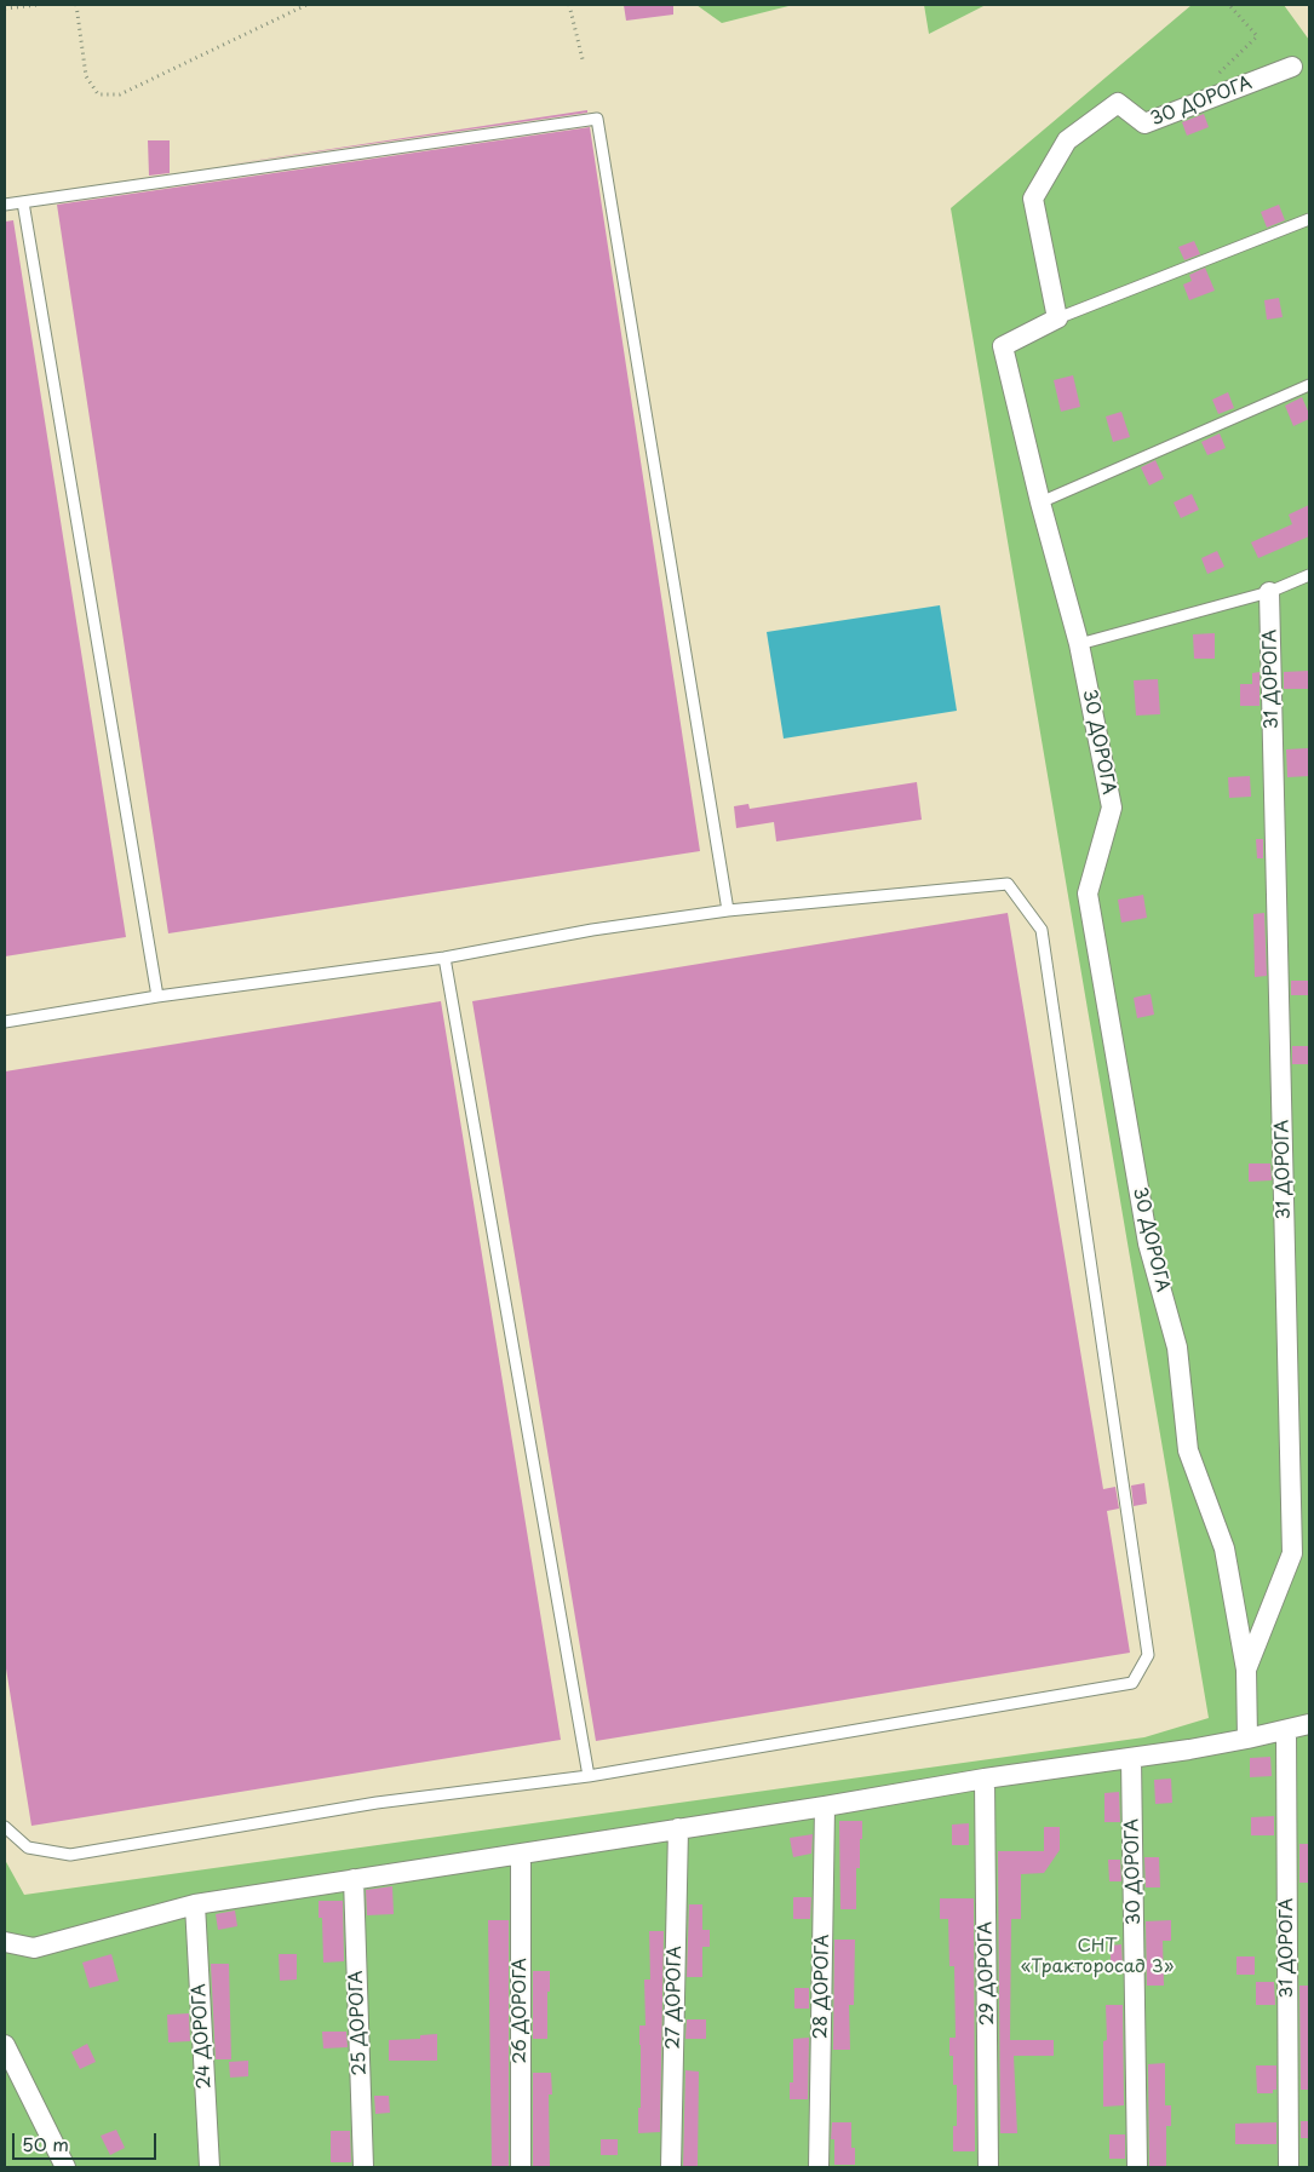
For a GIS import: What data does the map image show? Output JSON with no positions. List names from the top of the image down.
{
  "streets": {
    "street": [
      "30 ДОРОГА",
      "31 ДОРОГА",
      "29 ДОРОГА",
      "28 ДОРОГА",
      "27 ДОРОГА",
      "26 ДОРОГА",
      "25 ДОРОГА",
      "24 ДОРОГА"
    ]
  },
  "crossings": [
    ["30 ДОРОГА", "31 ДОРОГА"]
  ],
  "parks": ["СНТ «Тракторосад 3»"],
  "scale_bar": "50 m"
}
